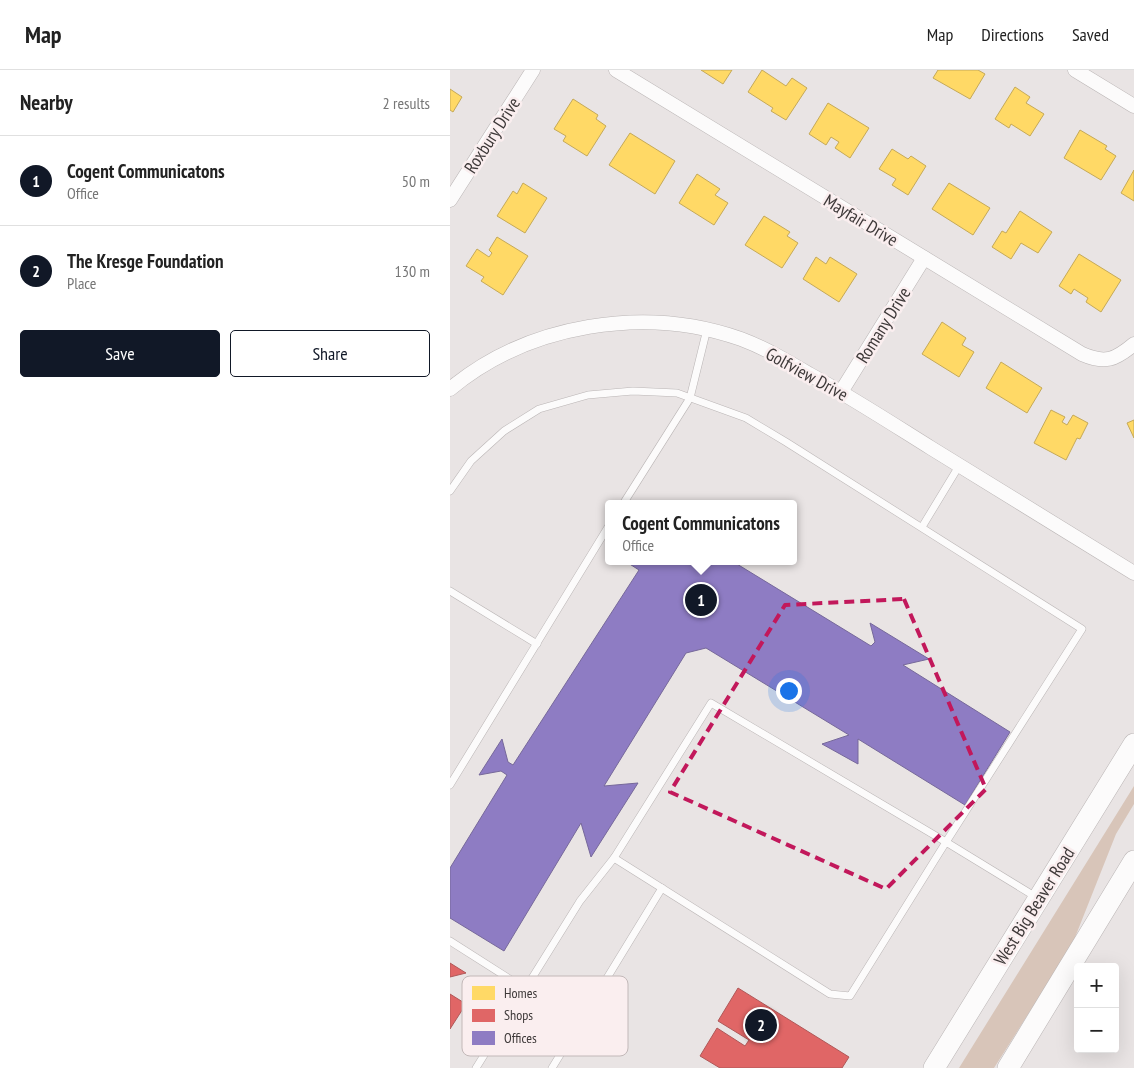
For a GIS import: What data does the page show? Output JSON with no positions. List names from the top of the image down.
{
  "streets": {
    "main road": ["West Big Beaver Road"],
    "street": [
      "Roxbury Drive",
      "Mayfair Drive",
      "Romany Drive",
      "Golfview Drive"
    ]
  },
  "crossings": [
    ["Mayfair Drive", "Romany Drive"],
    ["Romany Drive", "Golfview Drive"]
  ],
  "legend": ["Homes", "Shops", "Offices"],
  "page": {
    "header": "Map",
    "nav": ["Map", "Directions", "Saved"],
    "heading": ["Nearby", "2 results"],
    "list": [
      {
        "mark": "1",
        "name": "Cogent Communicatons",
        "note": "Office",
        "value": "50 m"
      },
      {
        "mark": "2",
        "name": "The Kresge Foundation",
        "note": "Place",
        "value": "130 m"
      }
    ],
    "buttons": ["Save", "Share"],
    "popup": ["Cogent Communicatons", "Office"],
    "pins": ["1", "2"],
    "map_buttons": ["+", "−"]
  }
}
